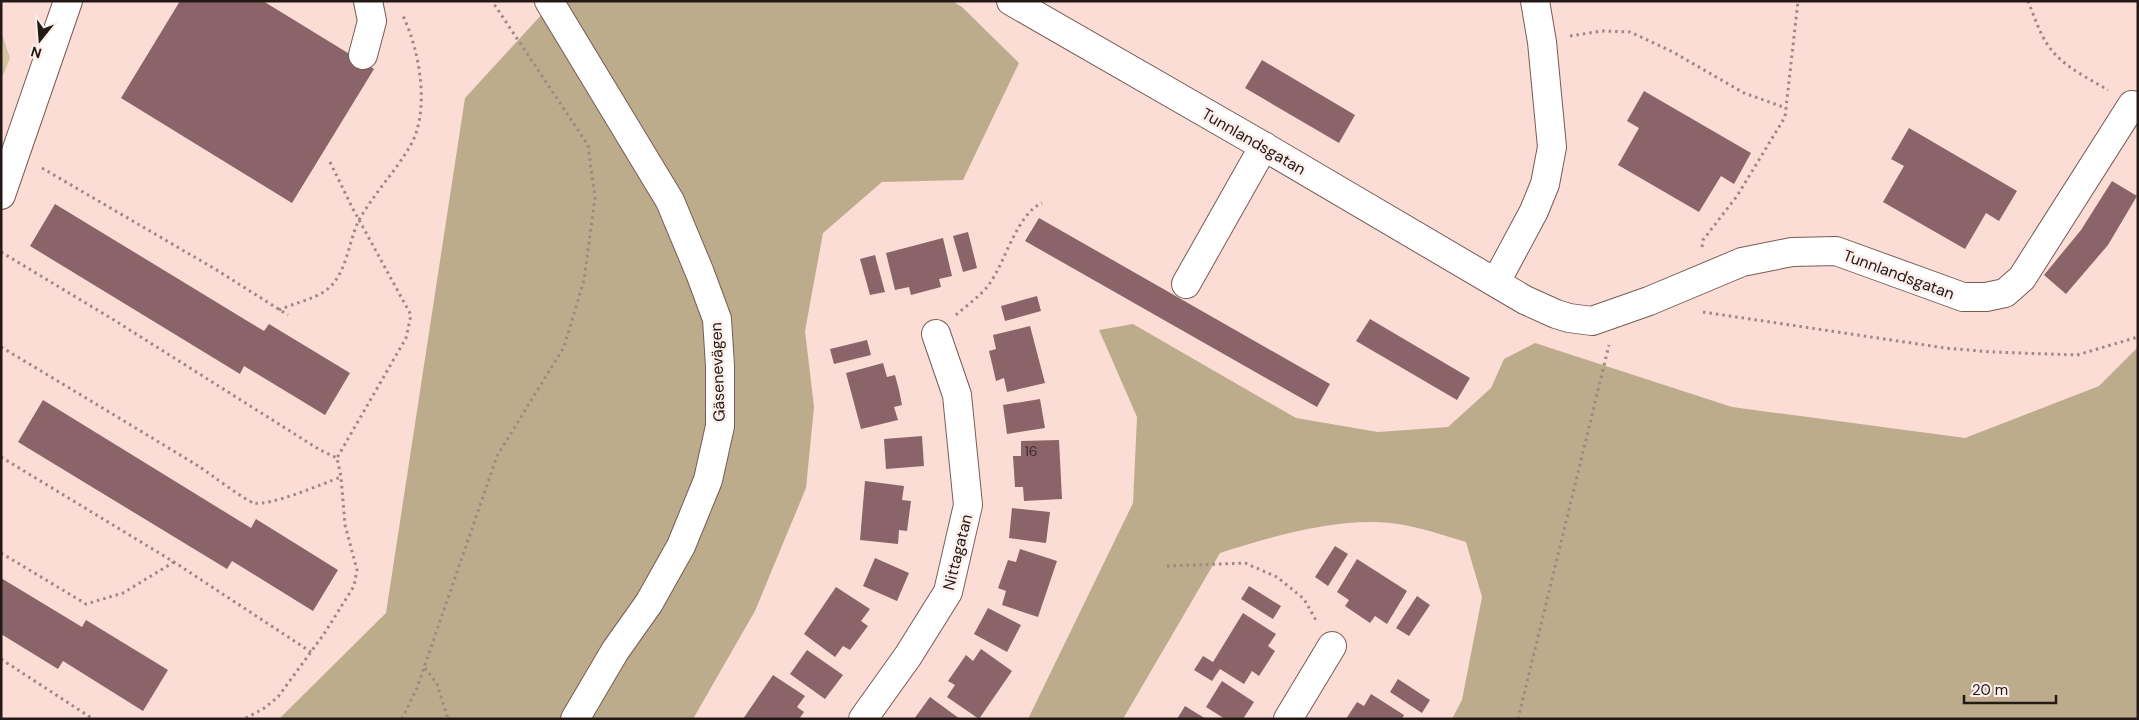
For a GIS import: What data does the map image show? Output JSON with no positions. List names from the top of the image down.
{
  "streets": {
    "street": ["Tunnlandsgatan", "Gäsenevägen", "Nittagatan"]
  },
  "house_numbers": ["16"],
  "scale_bar": "20 m",
  "north": "bottom"
}
